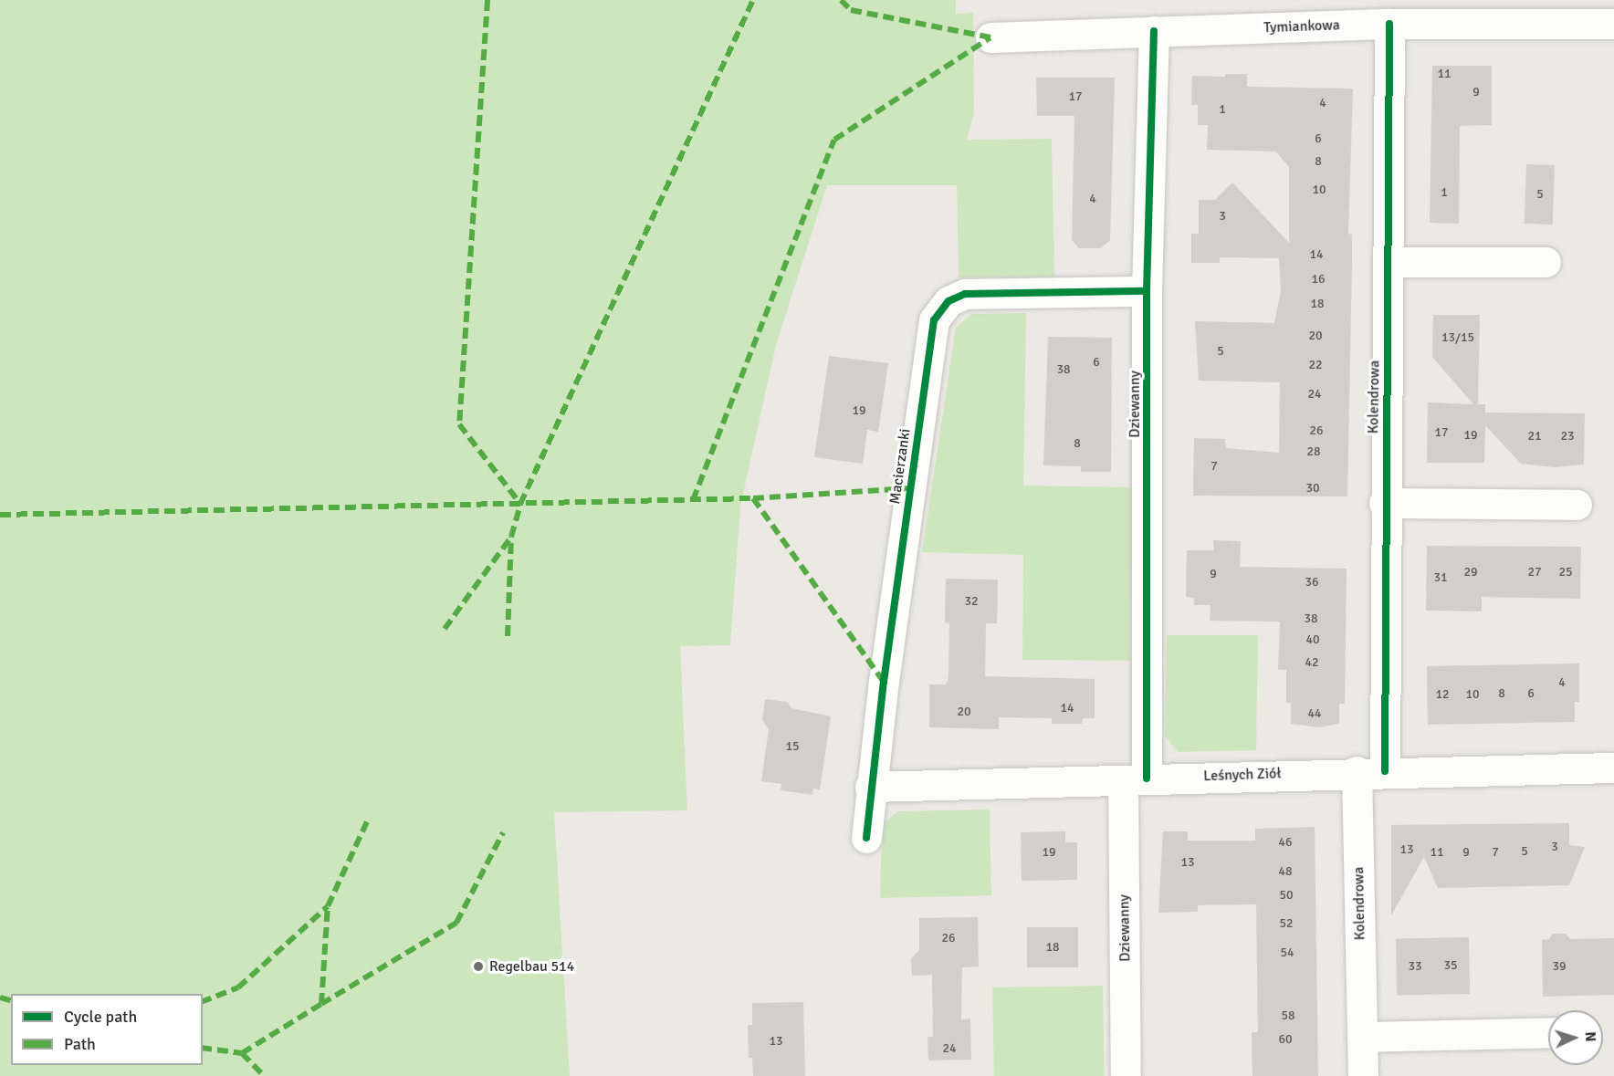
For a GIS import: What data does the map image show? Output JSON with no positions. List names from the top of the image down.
{
  "streets": {
    "street": [
      "Tymiankowa",
      "Kolendrowa",
      "Dziewanny",
      "Macierzanki",
      "Leśnych Ziół"
    ]
  },
  "crossings": [
    ["Tymiankowa", "Kolendrowa"],
    ["Tymiankowa", "Dziewanny"],
    ["Kolendrowa", "Leśnych Ziół"],
    ["Dziewanny", "Macierzanki"],
    ["Dziewanny", "Leśnych Ziół"],
    ["Macierzanki", "Leśnych Ziół"]
  ],
  "places": ["Regelbau 514"],
  "house_numbers": [
    "11",
    "9",
    "17",
    "4",
    "1",
    "6",
    "8",
    "10",
    "1",
    "5",
    "4",
    "3",
    "14",
    "16",
    "18",
    "20",
    "13/15",
    "5",
    "6",
    "22",
    "38",
    "24",
    "19",
    "26",
    "17",
    "19",
    "21",
    "23",
    "8",
    "28",
    "7",
    "30",
    "29",
    "27",
    "25",
    "9",
    "31",
    "36",
    "32",
    "38",
    "40",
    "42",
    "4",
    "8",
    "6",
    "12",
    "10",
    "14",
    "20",
    "44",
    "15",
    "46",
    "3",
    "13",
    "5",
    "19",
    "11",
    "9",
    "7",
    "13",
    "48",
    "50",
    "52",
    "26",
    "18",
    "54",
    "35",
    "33",
    "39",
    "58",
    "60",
    "13",
    "24"
  ],
  "legend": ["Cycle path", "Path"],
  "north": "right"
}
